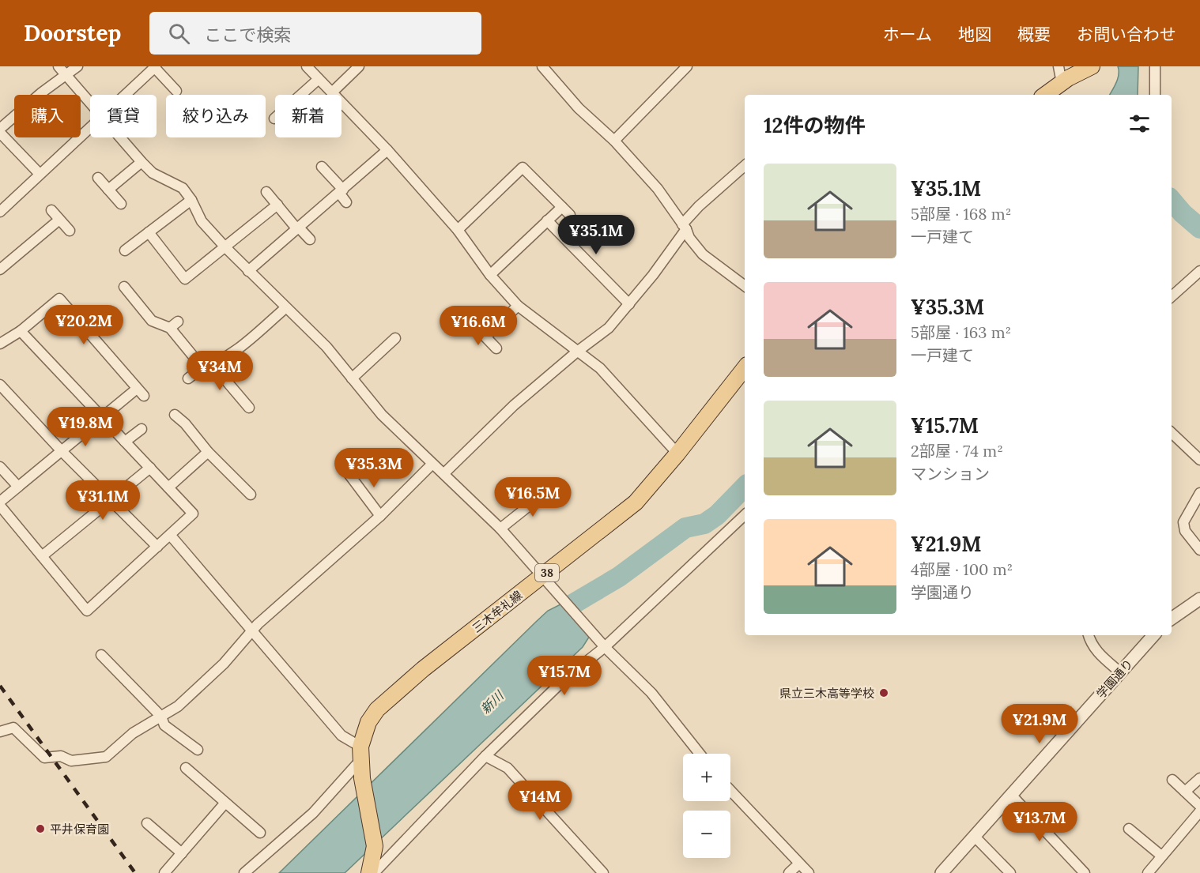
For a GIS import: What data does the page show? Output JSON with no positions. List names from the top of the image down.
{
  "streets": {
    "main road": ["38", "三木牟礼線"],
    "street": ["学園通り"]
  },
  "water": ["新川"],
  "places": ["県立三木高等学校", "平井保育園"],
  "page": {
    "header": "Doorstep",
    "search": "ここで検索",
    "nav": [
      "ホーム",
      "地図",
      "概要",
      "お問い合わせ"
    ],
    "chip": [
      "購入",
      "賃貸",
      "絞り込み",
      "新着"
    ],
    "heading": "12件の物件",
    "list": [
      {
        "name": "¥35.1M",
        "note": "5部屋 · 168 m² · 一戸建て"
      },
      {
        "name": "¥35.3M",
        "note": "5部屋 · 163 m² · 一戸建て"
      },
      {
        "name": "¥15.7M",
        "note": "2部屋 · 74 m² · マンション"
      },
      {
        "name": "¥21.9M",
        "note": "4部屋 · 100 m² · 学園通り"
      }
    ],
    "price": [
      "¥35.1M",
      "¥20.2M",
      "¥16.6M",
      "¥34M",
      "¥19.8M",
      "¥35.3M",
      "¥16.5M",
      "¥31.1M",
      "¥15.7M",
      "¥21.9M",
      "¥14M",
      "¥13.7M"
    ],
    "map_buttons": ["+", "−"]
  }
}
